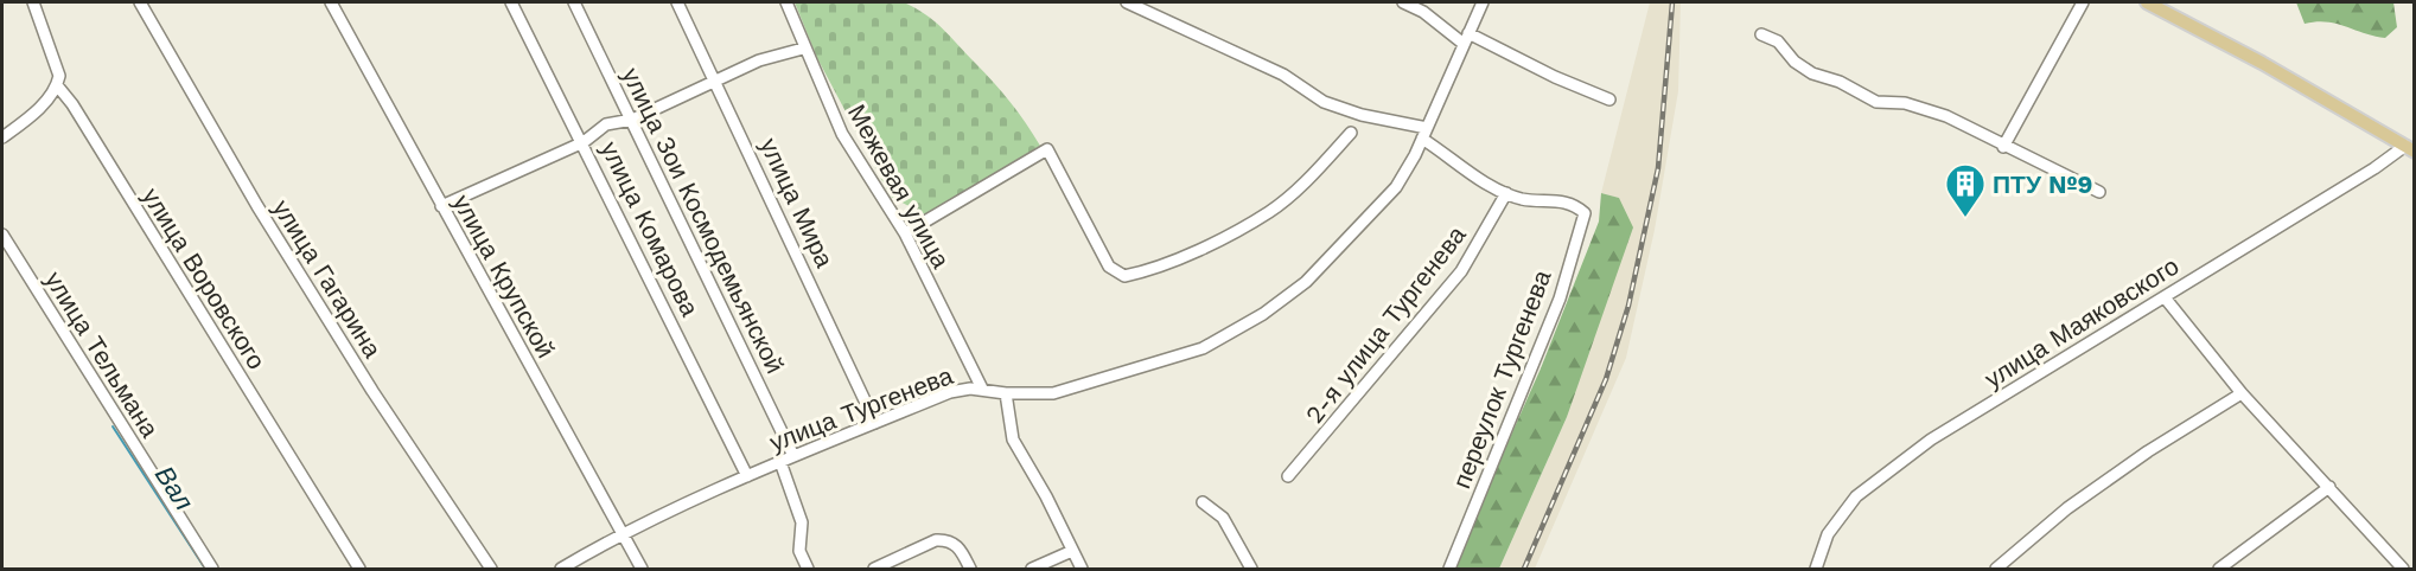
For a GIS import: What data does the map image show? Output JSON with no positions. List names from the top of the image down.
{
  "streets": {
    "street": [
      "Межевая улица",
      "улица Мира",
      "улица Зои Космодемьянской",
      "улица Комарова",
      "улица Крупской",
      "улица Воровского",
      "улица Гагарина",
      "улица Маяковского",
      "2-я улица Тургенева",
      "улица Тельмана",
      "переулок Тургенева",
      "улица Тургенева"
    ]
  },
  "crossings": [
    ["Межевая улица", "улица Тургенева"],
    ["улица Мира", "улица Тургенева"],
    ["улица Зои Космодемьянской", "улица Тургенева"],
    ["улица Комарова", "улица Тургенева"],
    ["улица Крупской", "улица Тургенева"],
    ["2-я улица Тургенева", "переулок Тургенева"],
    ["переулок Тургенева", "улица Тургенева"]
  ],
  "water": ["Вал"],
  "places": {
    "building": ["ПТУ №9"]
  }
}
